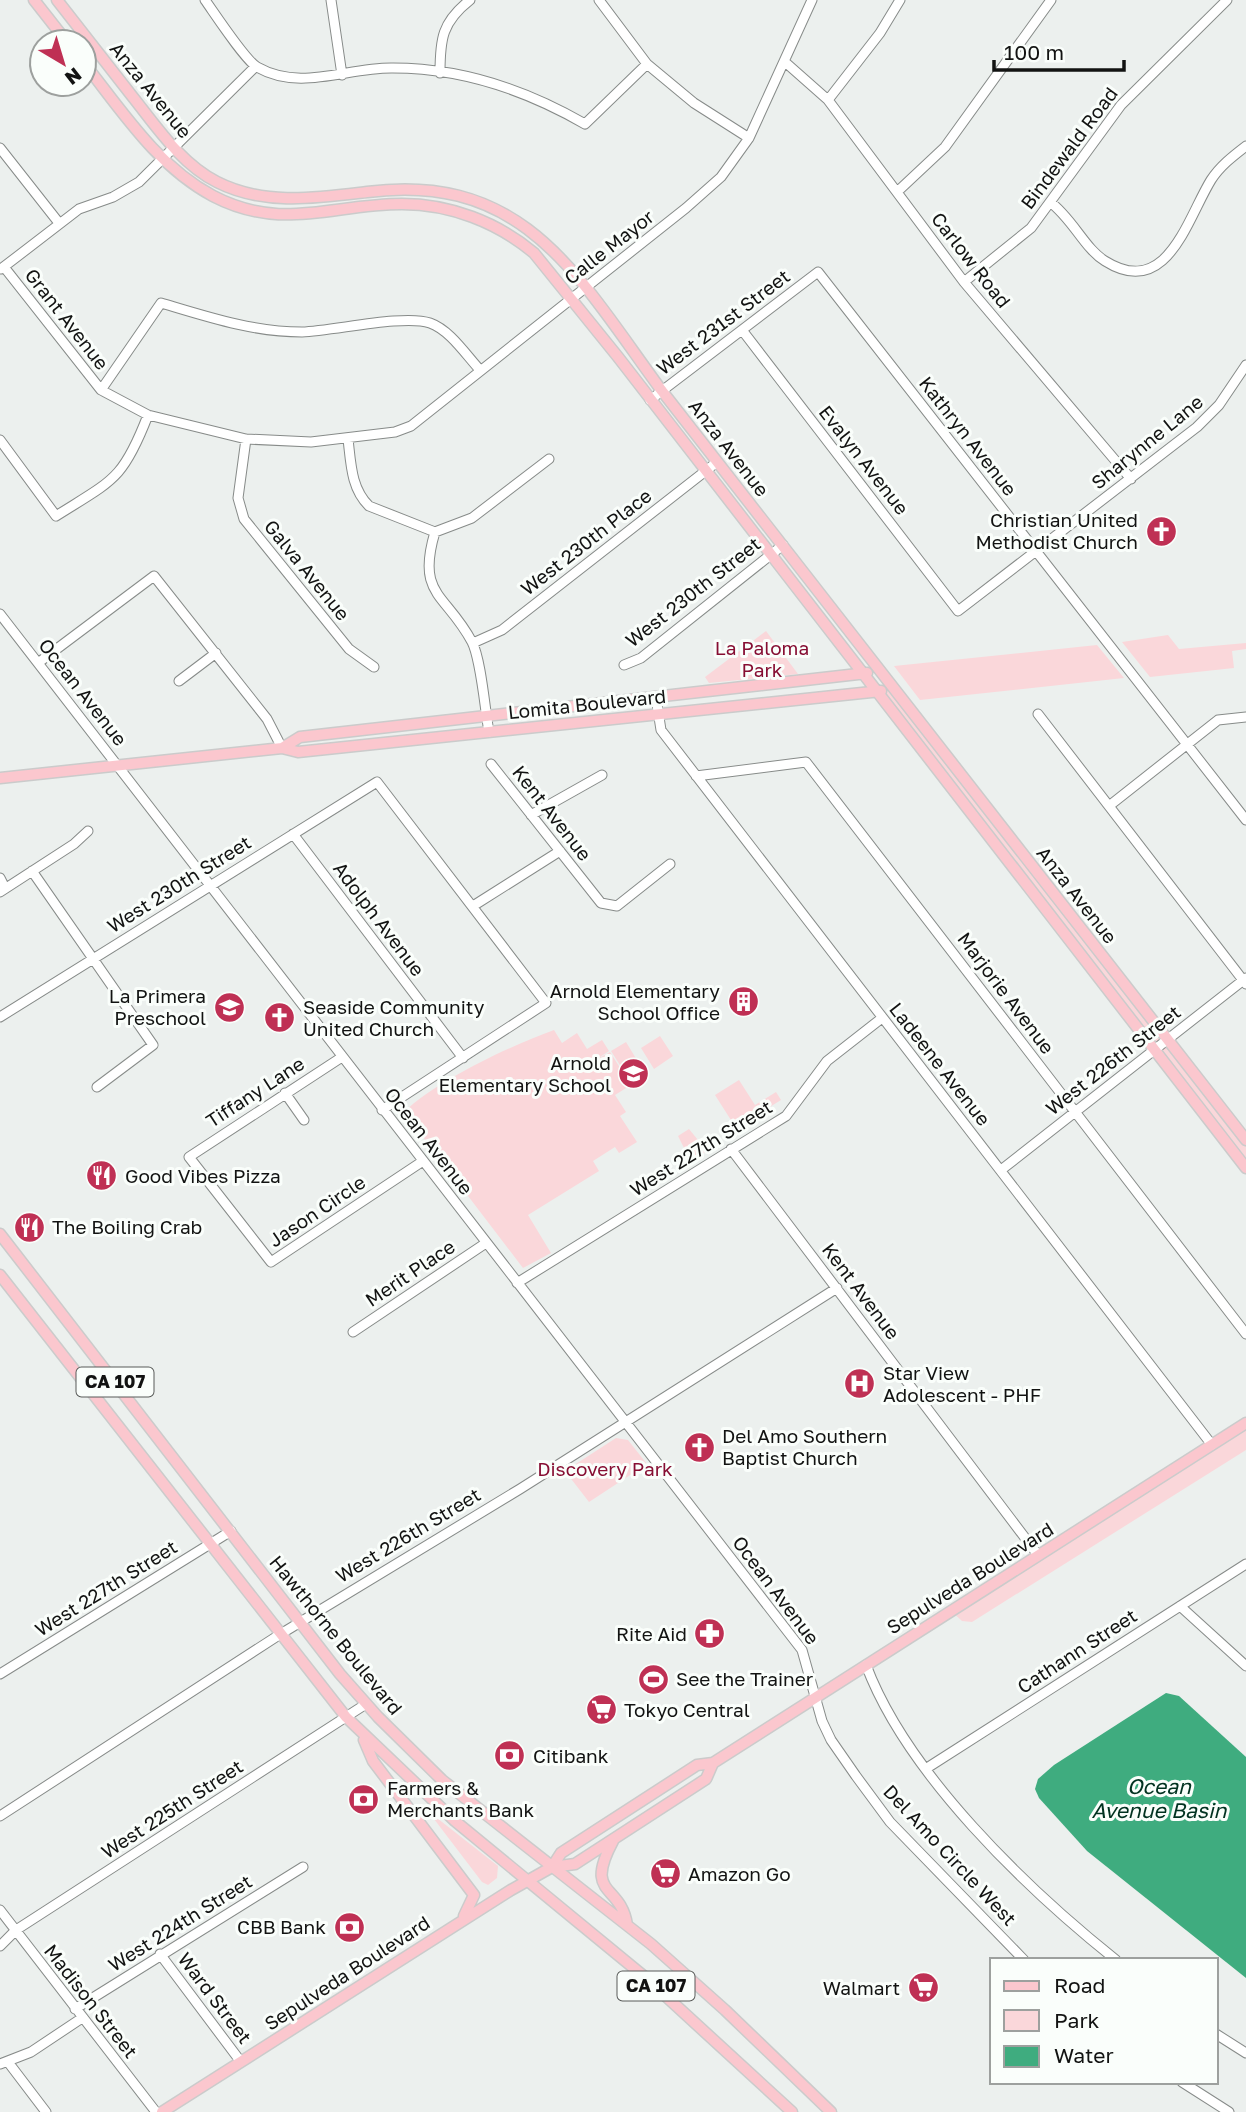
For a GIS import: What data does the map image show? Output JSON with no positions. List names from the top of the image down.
{
  "streets": {
    "main road": [
      "Anza Avenue",
      "Lomita Boulevard",
      "CA 107",
      "Sepulveda Boulevard",
      "Hawthorne Boulevard"
    ],
    "street": [
      "Bindewald Road",
      "Calle Mayor",
      "Carlow Road",
      "Grant Avenue",
      "West 231st Street",
      "Kathryn Avenue",
      "Sharynne Lane",
      "Evalyn Avenue",
      "West 230th Place",
      "Galva Avenue",
      "West 230th Street",
      "Ocean Avenue",
      "Kent Avenue",
      "Adolph Avenue",
      "Marjorie Avenue",
      "West 226th Street",
      "Ladeene Avenue",
      "Tiffany Lane",
      "West 227th Street",
      "Jason Circle",
      "Merit Place",
      "Cathann Street",
      "West 225th Street",
      "Del Amo Circle West",
      "West 224th Street",
      "Ward Street",
      "Madison Street"
    ]
  },
  "crossings": [
    ["Anza Avenue", "Calle Mayor"],
    ["Anza Avenue", "West 231st Street"],
    ["Anza Avenue", "West 230th Place"],
    ["Anza Avenue", "West 230th Street"],
    ["Anza Avenue", "Lomita Boulevard"],
    ["Anza Avenue", "West 226th Street"],
    ["Bindewald Road", "Carlow Road"],
    ["Calle Mayor", "Carlow Road"],
    ["Calle Mayor", "Grant Avenue"],
    ["Carlow Road", "Sharynne Lane"],
    ["Grant Avenue", "Galva Avenue"],
    ["West 231st Street", "Kathryn Avenue"],
    ["West 231st Street", "Evalyn Avenue"],
    ["Kathryn Avenue", "Sharynne Lane"],
    ["Sharynne Lane", "Evalyn Avenue"],
    ["West 230th Street", "Ocean Avenue"],
    ["West 230th Street", "Adolph Avenue"],
    ["Ocean Avenue", "Lomita Boulevard"],
    ["Ocean Avenue", "West 226th Street"],
    ["Ocean Avenue", "Tiffany Lane"],
    ["Ocean Avenue", "West 227th Street"],
    ["Ocean Avenue", "Jason Circle"],
    ["Ocean Avenue", "Merit Place"],
    ["Ocean Avenue", "Sepulveda Boulevard"],
    ["Ocean Avenue", "Del Amo Circle West"],
    ["Lomita Boulevard", "Ladeene Avenue"],
    ["Kent Avenue", "West 226th Street"],
    ["Kent Avenue", "West 227th Street"],
    ["Kent Avenue", "Sepulveda Boulevard"],
    ["Marjorie Avenue", "West 226th Street"],
    ["Marjorie Avenue", "Ladeene Avenue"],
    ["West 226th Street", "Ladeene Avenue"],
    ["West 226th Street", "CA 107"],
    ["West 226th Street", "Hawthorne Boulevard"],
    ["Ladeene Avenue", "West 227th Street"],
    ["Ladeene Avenue", "Sepulveda Boulevard"],
    ["Tiffany Lane", "Jason Circle"],
    ["West 227th Street", "CA 107"],
    ["West 227th Street", "Hawthorne Boulevard"],
    ["CA 107", "Sepulveda Boulevard"],
    ["CA 107", "West 225th Street"],
    ["Sepulveda Boulevard", "Hawthorne Boulevard"],
    ["Sepulveda Boulevard", "Del Amo Circle West"],
    ["Sepulveda Boulevard", "Ward Street"],
    ["Hawthorne Boulevard", "West 225th Street"],
    ["West 225th Street", "Madison Street"],
    ["West 224th Street", "Ward Street"],
    ["West 224th Street", "Madison Street"]
  ],
  "water": ["Ocean Avenue Basin"],
  "parks": ["La Paloma Park", "Discovery Park"],
  "places": {
    "church": ["Christian United Methodist Church", "Seaside Community United Church", "Del Amo Southern Baptist Church"],
    "building": ["Arnold Elementary School Office"],
    "school or university": ["La Primera Preschool", "Arnold Elementary School"],
    "restaurant": ["Good Vibes Pizza", "The Boiling Crab"],
    "hospital": ["Star View Adolescent - PHF"],
    "pharmacy": ["Rite Aid"],
    "sports": ["See the Trainer"],
    "supermarket": ["Tokyo Central", "Amazon Go", "Walmart"],
    "bank": ["Citibank", "Farmers & Merchants Bank", "CBB Bank"]
  },
  "legend": ["Road", "Park", "Water"],
  "scale_bar": "100 m",
  "north": "bottom right"
}
